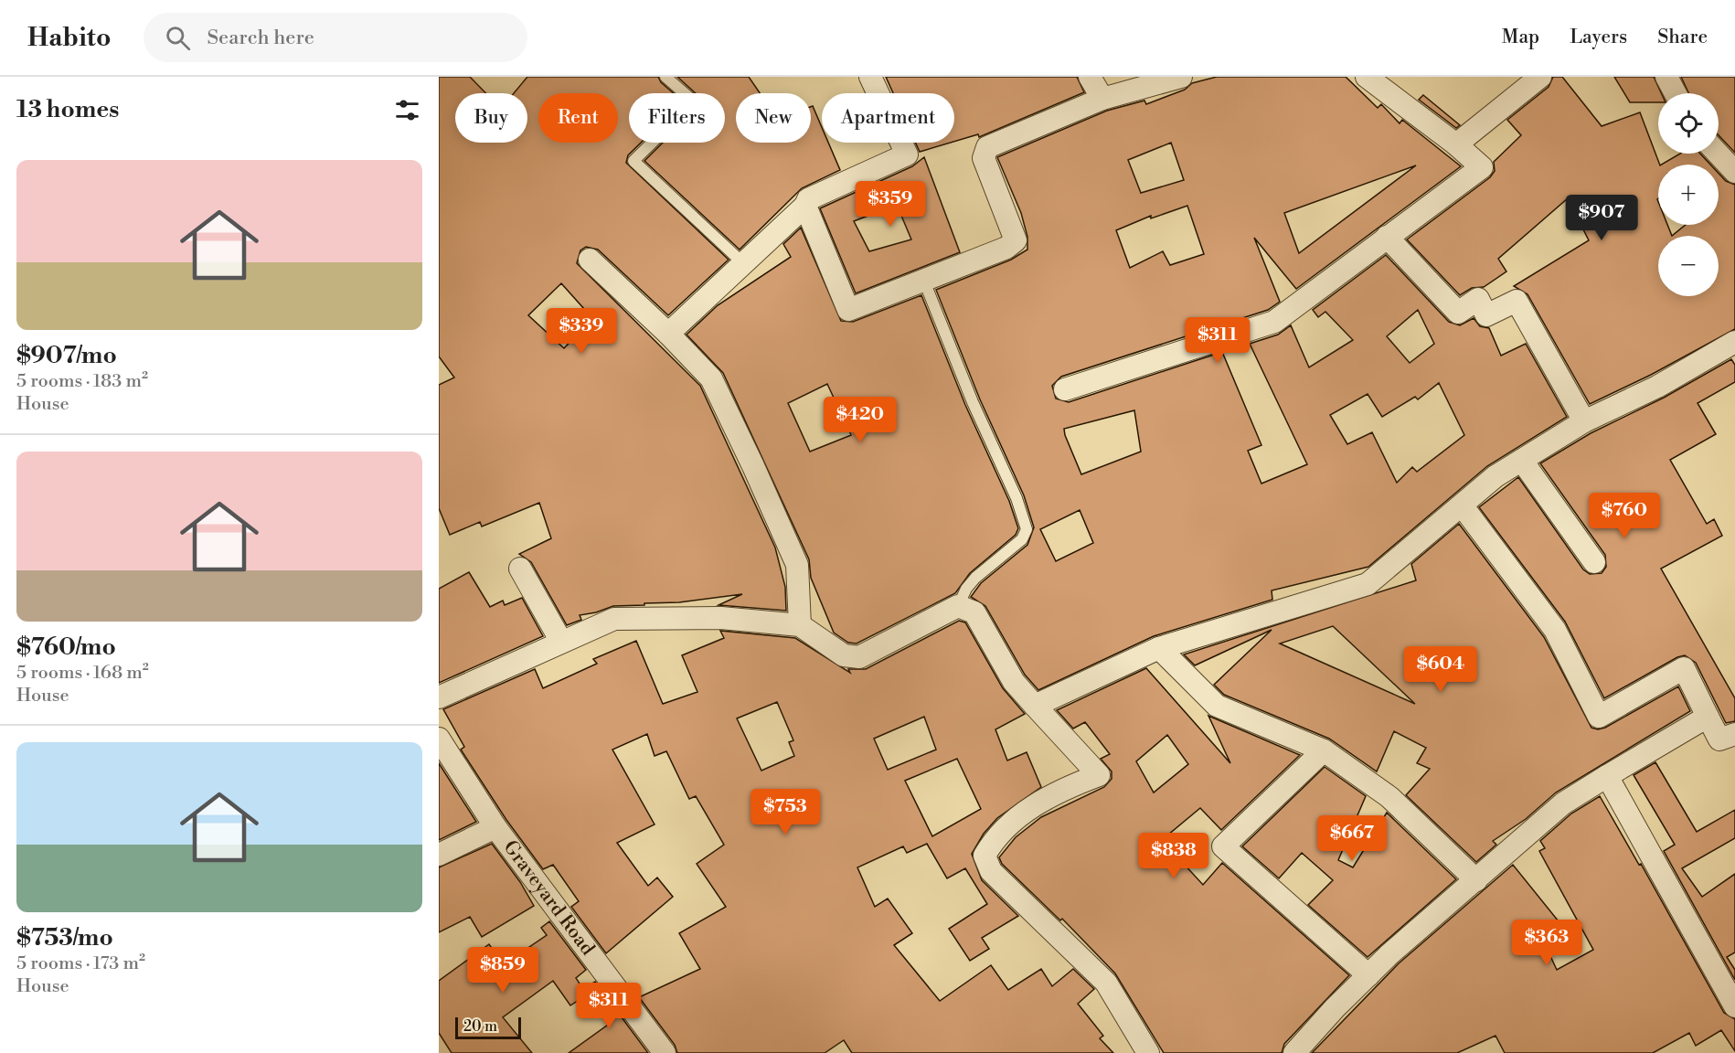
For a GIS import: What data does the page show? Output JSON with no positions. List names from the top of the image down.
{
  "streets": {
    "street": ["Graveyard Road"]
  },
  "scale_bar": "20 m",
  "page": {
    "header": "Habito",
    "search": "Search here",
    "nav": ["Map", "Layers", "Share"],
    "heading": "13 homes",
    "map_buttons": ["+", "−"],
    "chip": [
      "Buy",
      "Rent",
      "Filters",
      "New",
      "Apartment"
    ],
    "list": [
      {
        "name": "$907/mo",
        "note": "5 rooms · 183 m² · House"
      },
      {
        "name": "$760/mo",
        "note": "5 rooms · 168 m² · House"
      },
      {
        "name": "$753/mo",
        "note": "5 rooms · 173 m² · House"
      }
    ],
    "price": [
      "$359",
      "$907",
      "$339",
      "$311",
      "$420",
      "$760",
      "$604",
      "$753",
      "$667",
      "$838",
      "$363",
      "$859",
      "$311"
    ],
    "scale": "20 m"
  }
}
